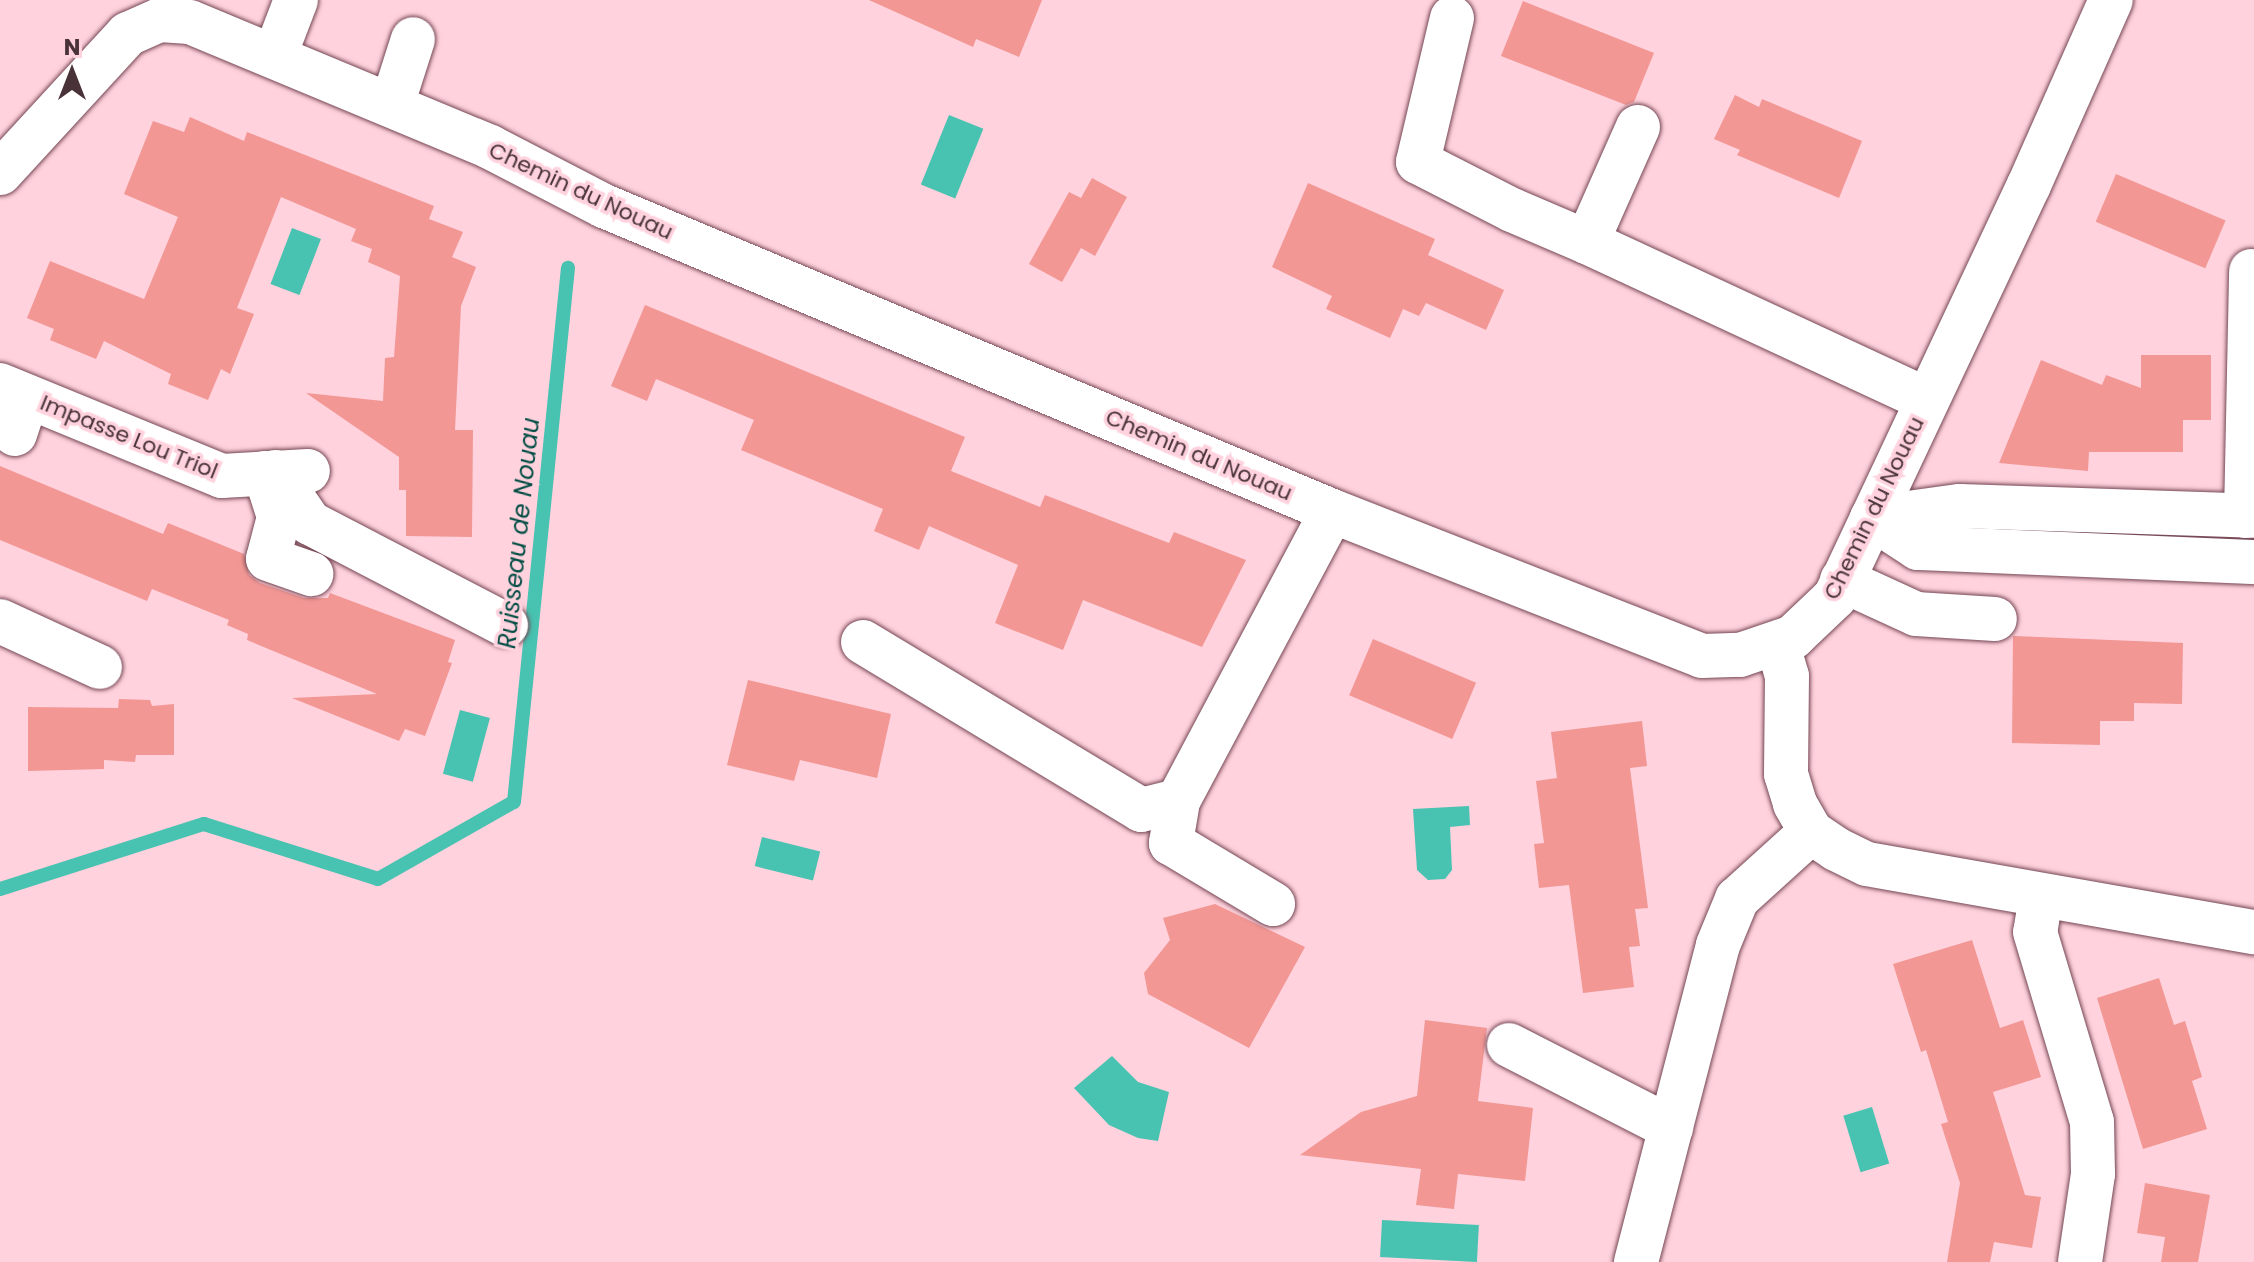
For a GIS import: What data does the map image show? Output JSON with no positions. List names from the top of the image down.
{
  "streets": {
    "street": ["Chemin du Nouau", "Impasse Lou Triol"]
  },
  "water": ["Ruisseau de Nouau"],
  "north": "top"
}
